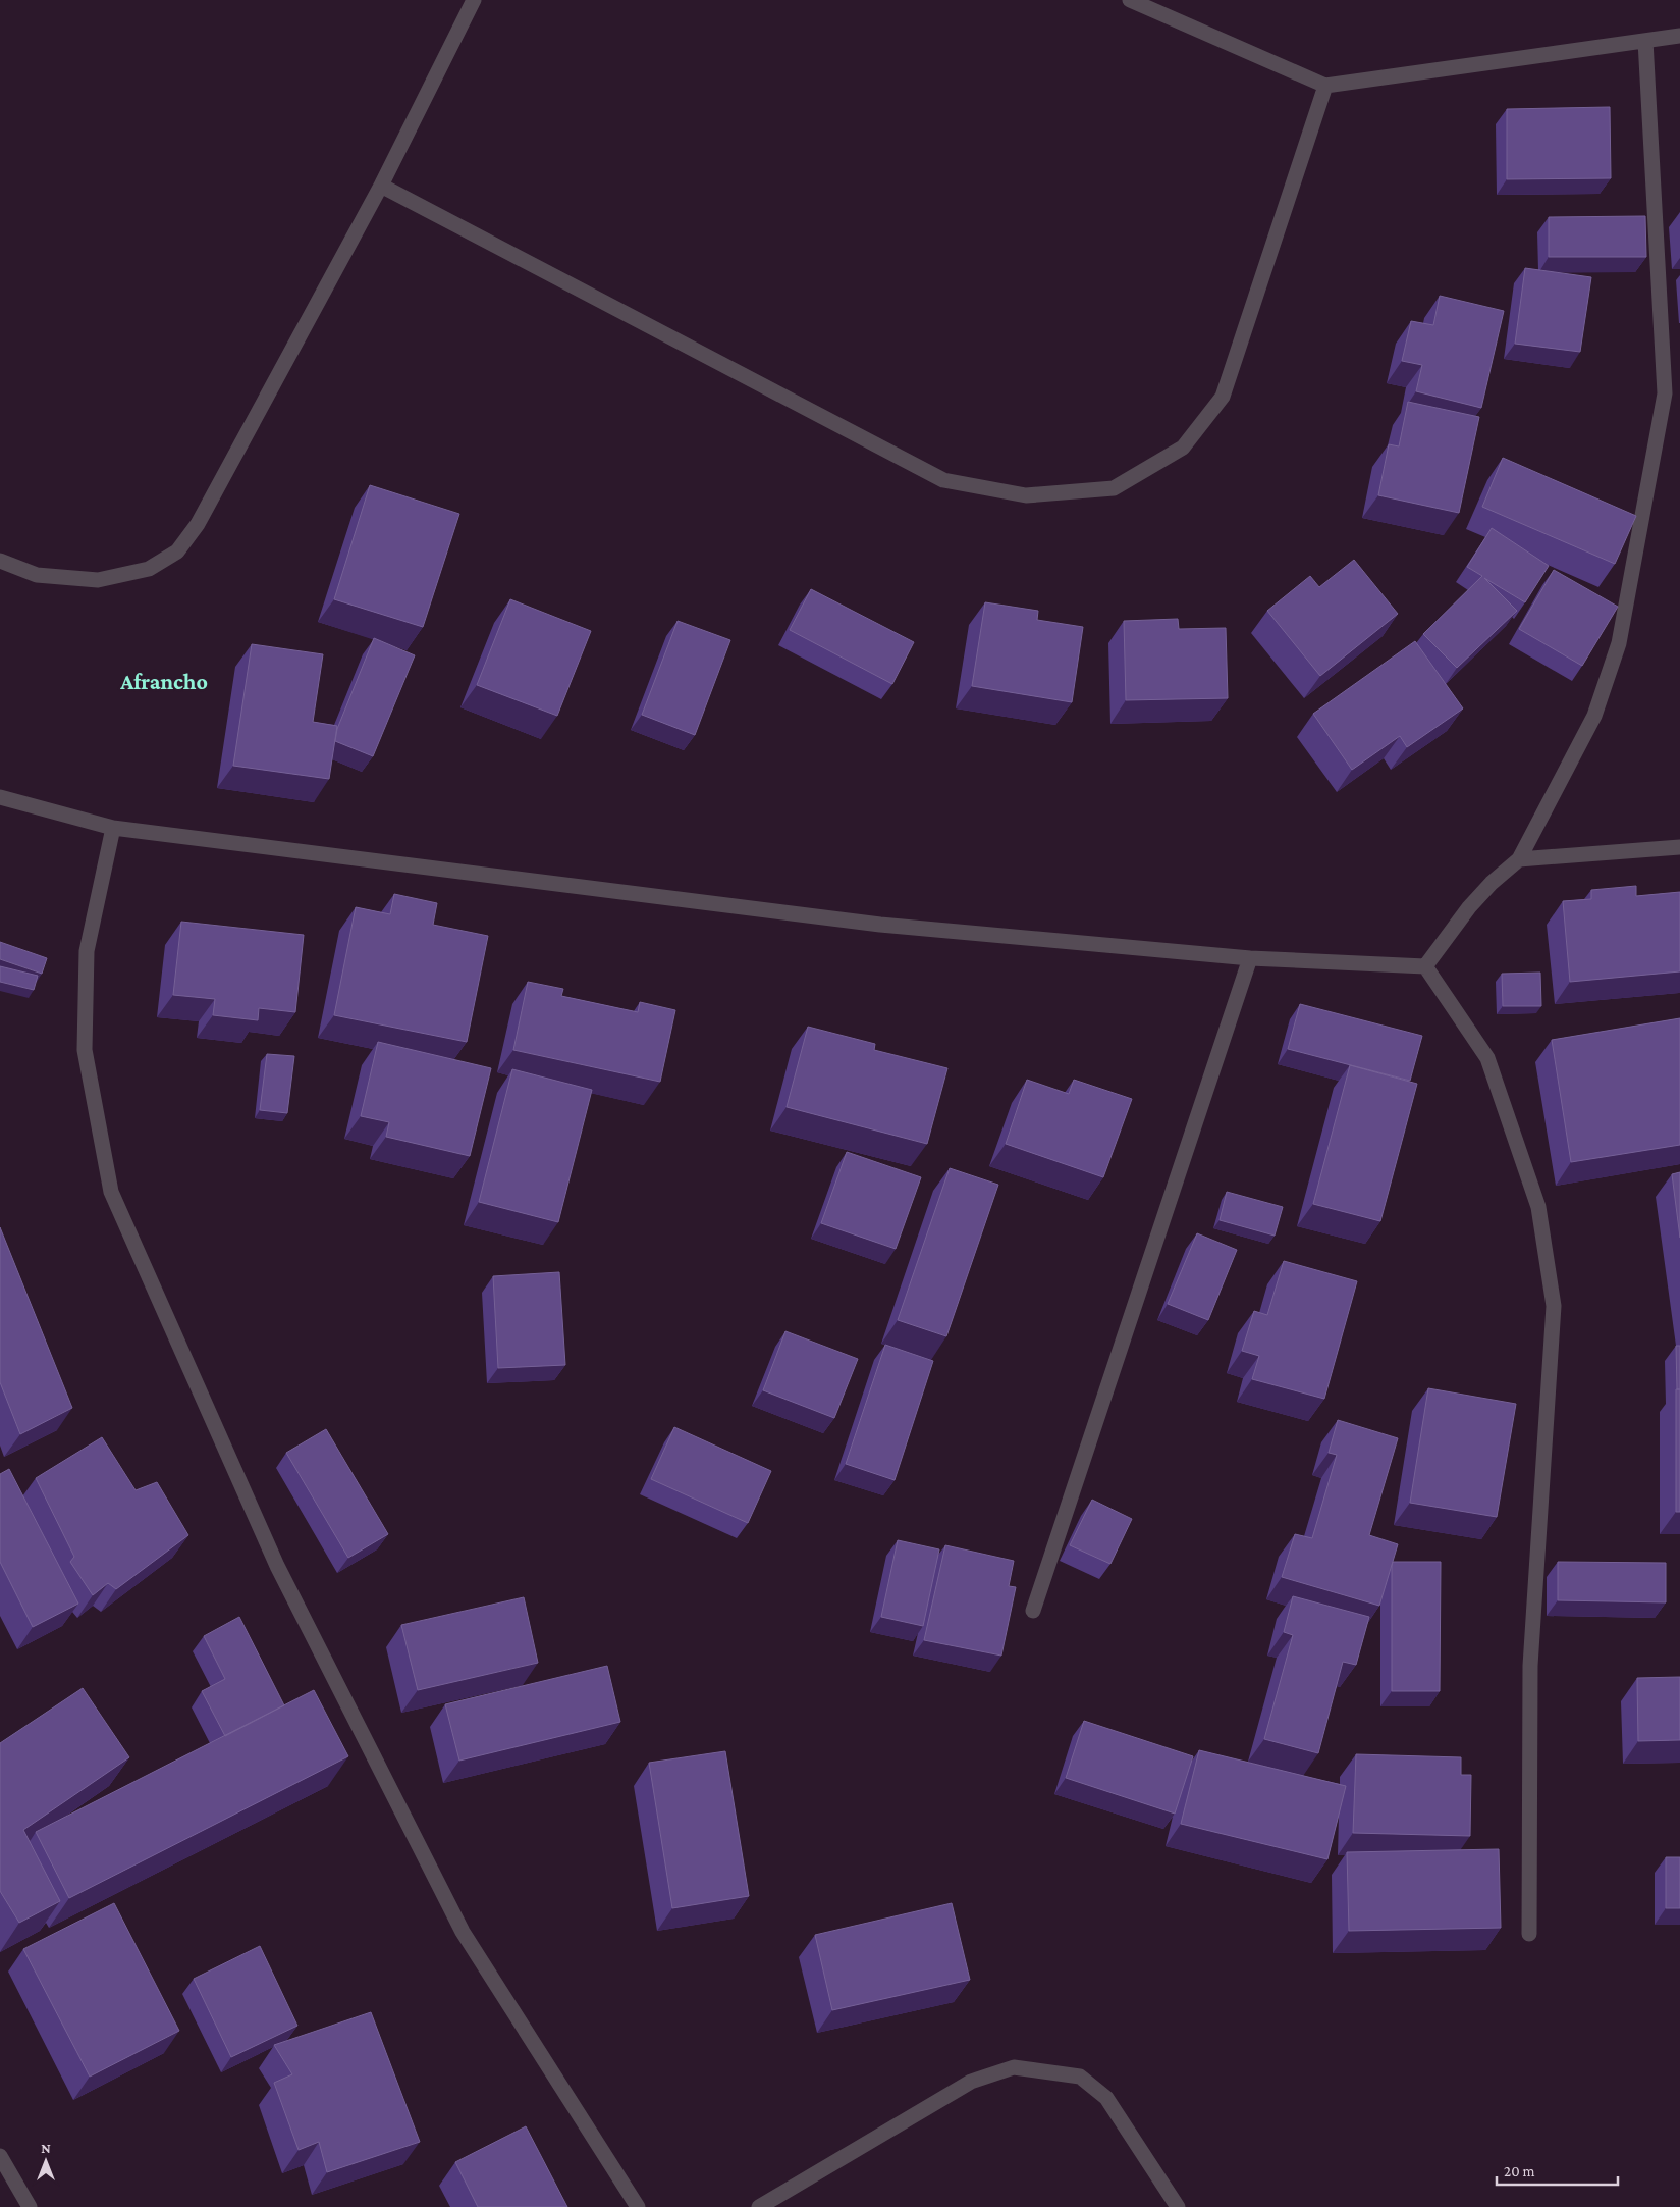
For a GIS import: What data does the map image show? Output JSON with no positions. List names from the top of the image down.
{
  "districts": ["Afrancho"],
  "scale_bar": "20 m",
  "north": "top"
}
